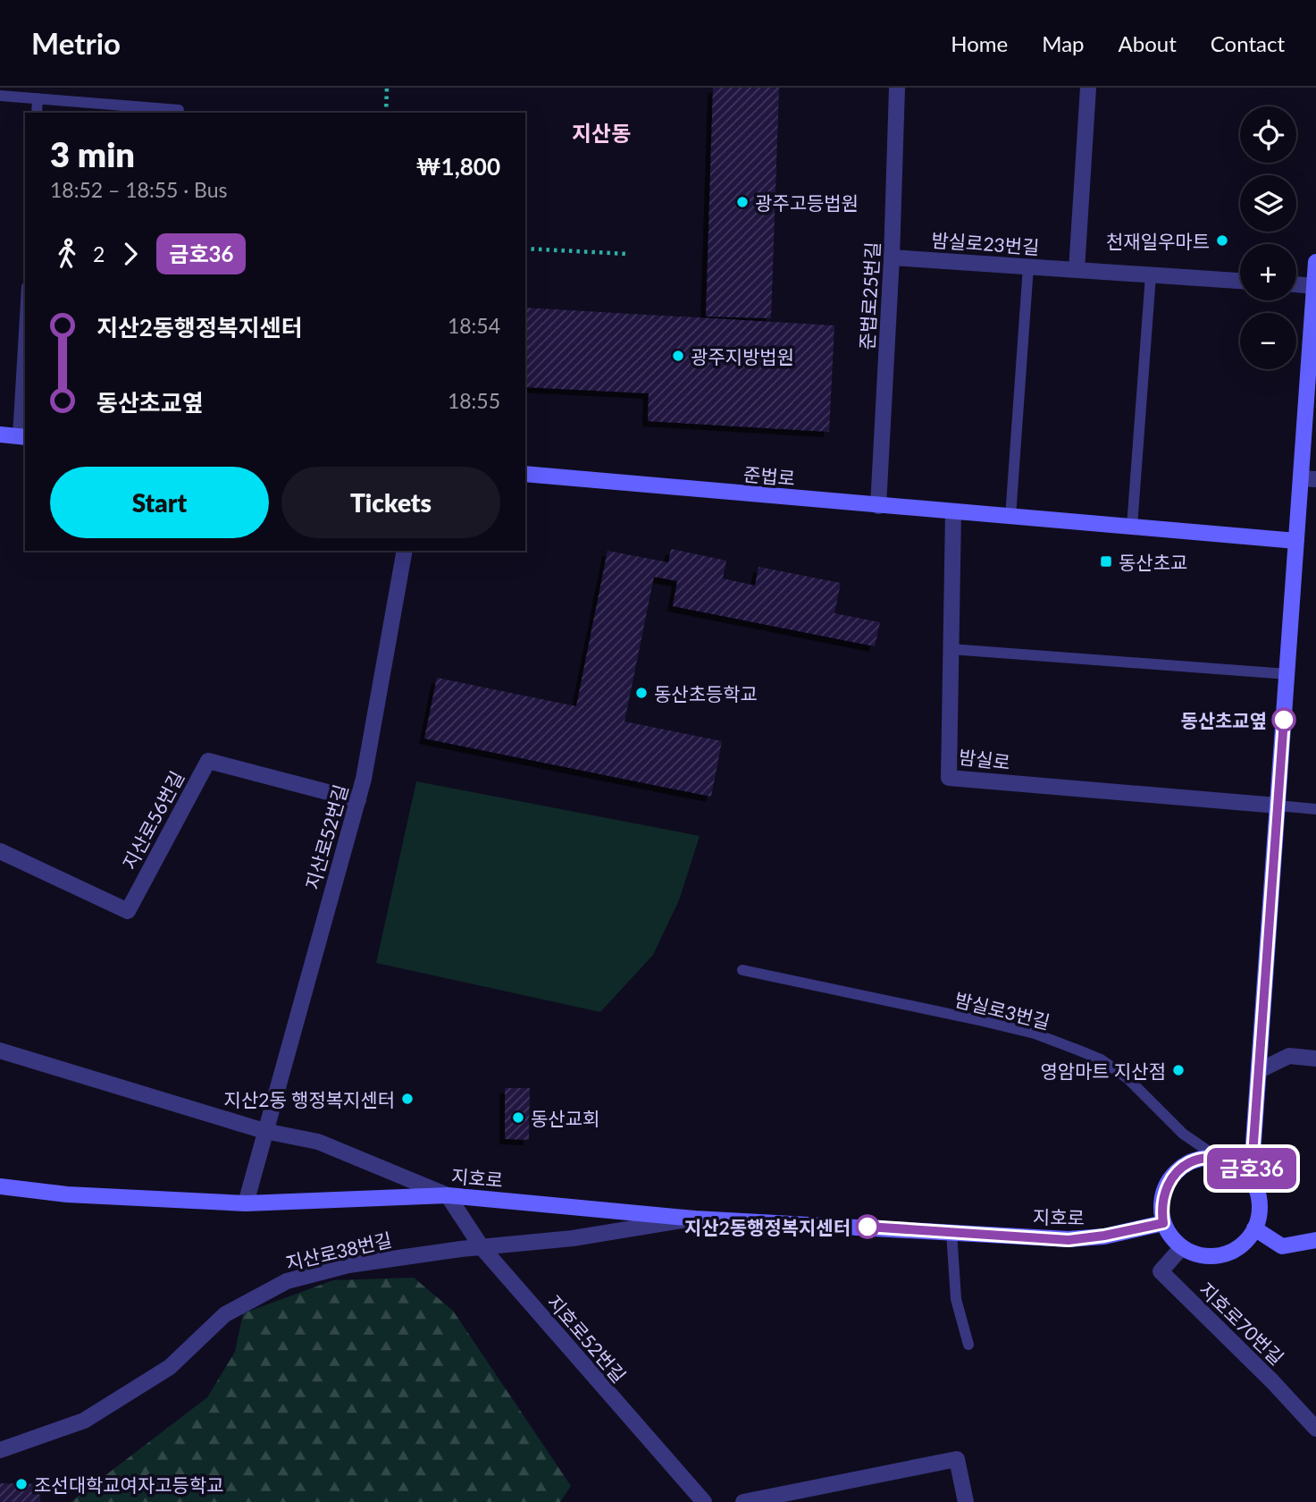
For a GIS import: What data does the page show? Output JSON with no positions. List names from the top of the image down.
{
  "streets": {
    "street": [
      "밤실로23번길",
      "준법로25번길",
      "준법로",
      "밤실로",
      "지산로56번길",
      "지산로52번길",
      "지호로",
      "지산로38번길",
      "지호로70번길",
      "지호로52번길"
    ],
    "lane": ["밤실로3번길"]
  },
  "crossings": [
    ["밤실로23번길", "준법로25번길"],
    ["준법로25번길", "준법로"],
    ["준법로", "밤실로"],
    ["지산로56번길", "지산로52번길"],
    ["지산로52번길", "지호로"],
    ["밤실로3번길", "지호로"],
    ["밤실로3번길", "지호로70번길"],
    ["지호로", "지산로38번길"],
    ["지호로", "지호로70번길"],
    ["지호로", "지호로52번길"],
    ["지산로38번길", "지호로52번길"]
  ],
  "districts": ["지산동"],
  "places": {
    "other": [
      "광주고등법원",
      "천재일우마트",
      "광주지방법원",
      "동산초등학교",
      "동산초교옆",
      "영암마트 지산점",
      "지산2동 행정복지센터",
      "동산교회",
      "지산2동행정복지센터",
      "조선대학교여자고등학교"
    ],
    "transit": ["동산초교"]
  },
  "lines": ["bus line 금호36"],
  "page": {
    "header": "Metrio",
    "nav": [
      "Home",
      "Map",
      "About",
      "Contact"
    ],
    "on_map": "금호36",
    "map_buttons": ["+", "−"],
    "heading": ["3 min", "18:52 – 18:55 · Bus", "₩1,800"],
    "legs": ["2", "금호36"],
    "list": [
      {
        "name": "지산2동행정복지센터",
        "value": "18:54"
      },
      {
        "name": "동산초교옆",
        "value": "18:55"
      }
    ],
    "buttons": ["Start", "Tickets"]
  }
}
